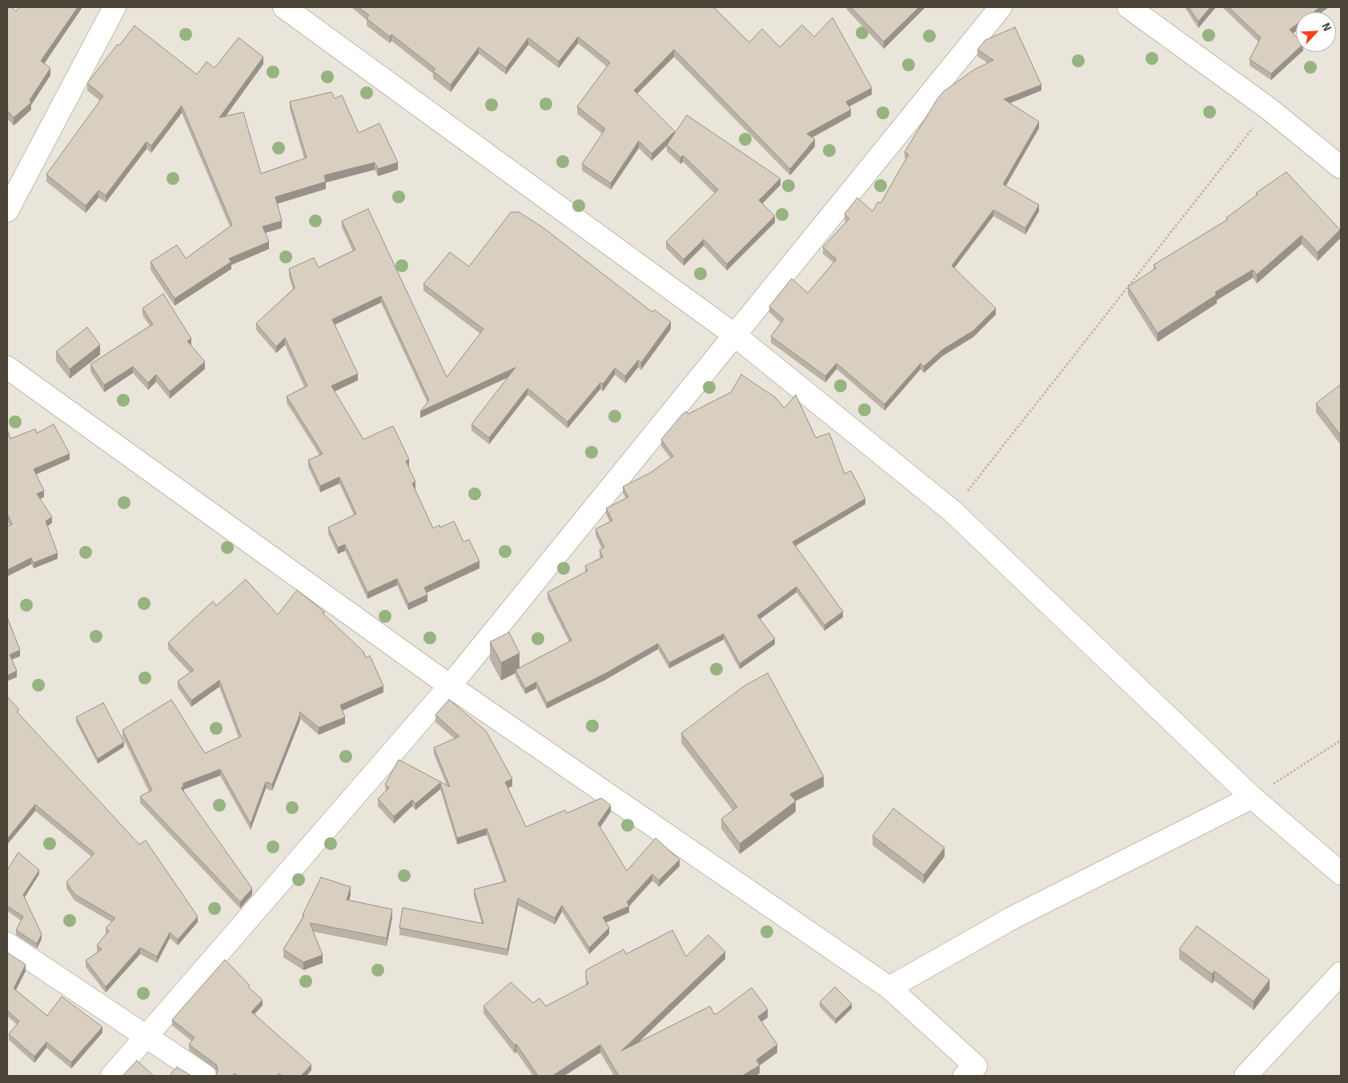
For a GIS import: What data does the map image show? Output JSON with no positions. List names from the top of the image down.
{
  "north": "top right"
}
